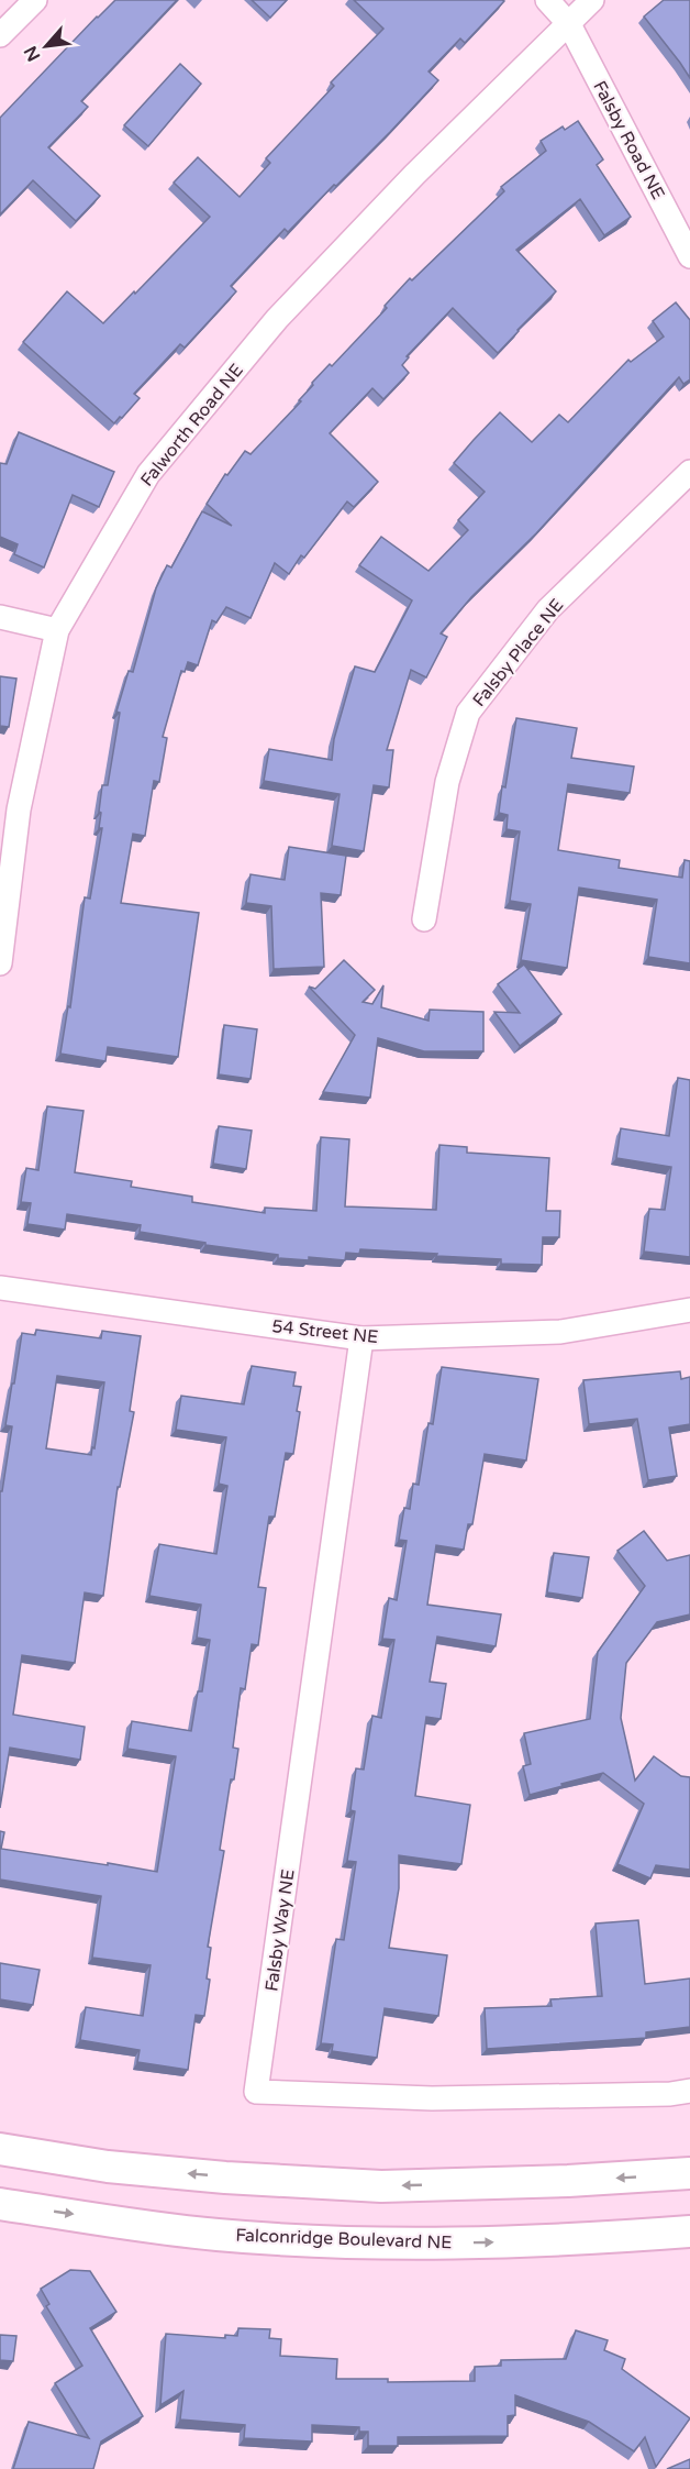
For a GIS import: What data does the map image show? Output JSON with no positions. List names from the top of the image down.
{
  "streets": {
    "main road": ["Falconridge Boulevard NE"],
    "street": [
      "Falsby Road NE",
      "Falworth Road NE",
      "Falsby Place NE",
      "54 Street NE",
      "Falsby Way NE"
    ]
  },
  "crossings": [
    ["Falsby Road NE", "Falworth Road NE"],
    ["54 Street NE", "Falsby Way NE"]
  ],
  "north": "bottom left"
}
